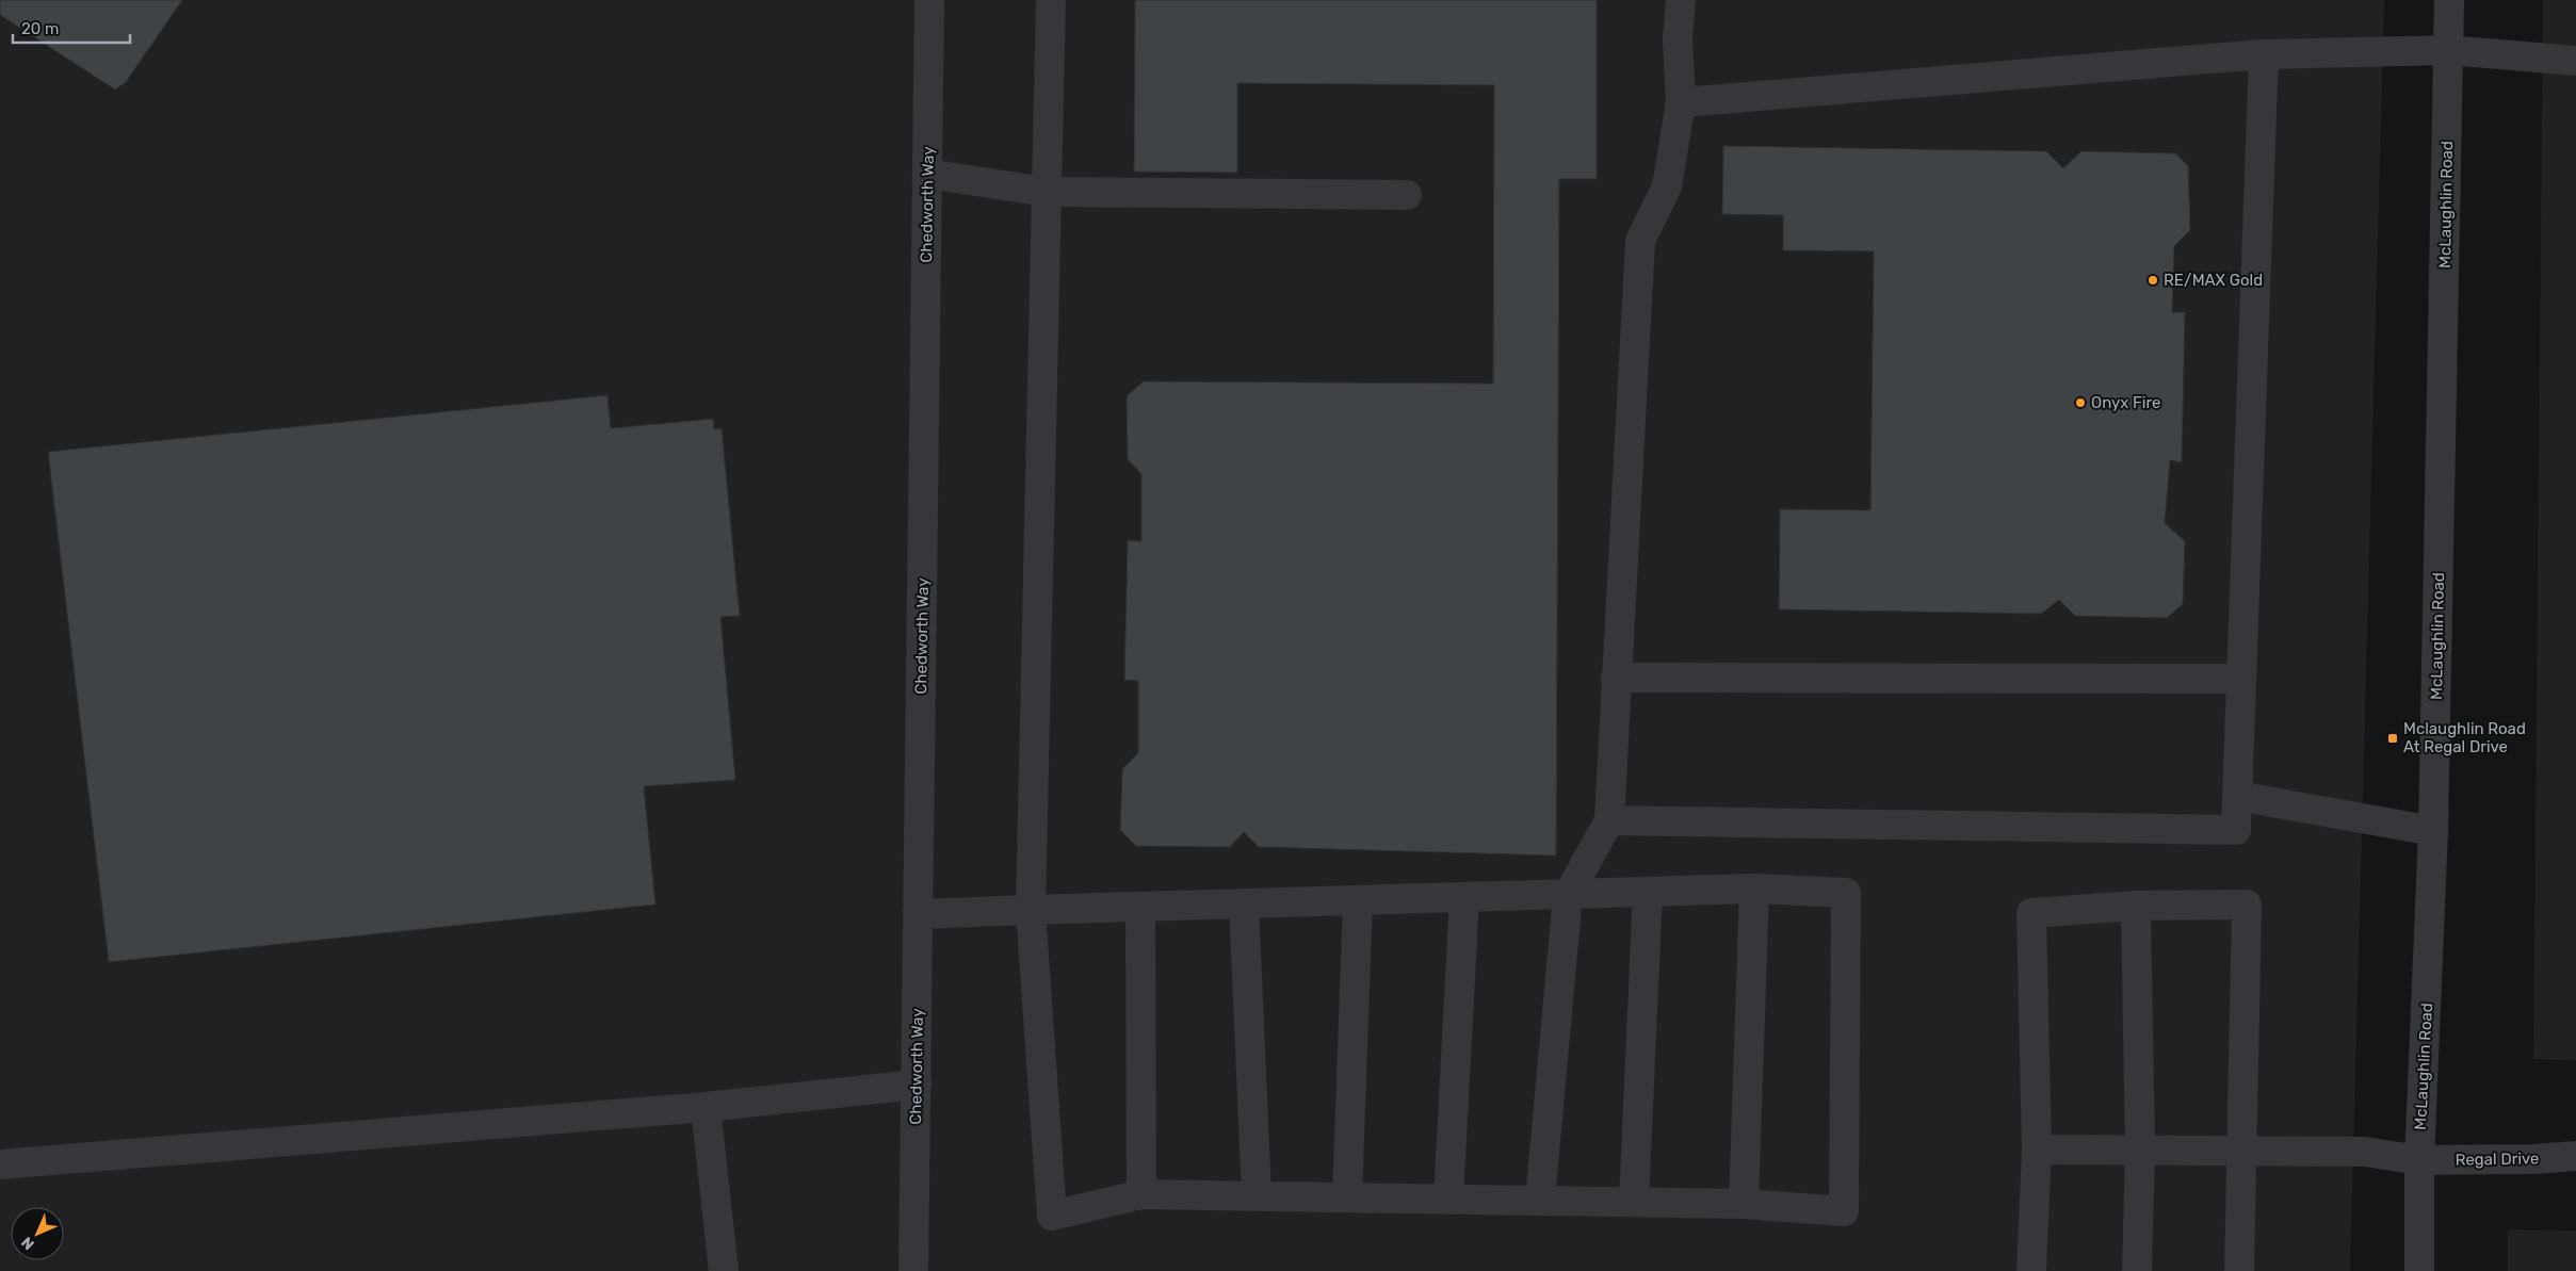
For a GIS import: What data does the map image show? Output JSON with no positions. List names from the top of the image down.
{
  "streets": {
    "street": ["Chedworth Way", "McLaughlin Road", "Regal Drive"]
  },
  "crossings": [
    ["McLaughlin Road", "Regal Drive"]
  ],
  "places": {
    "other": ["RE/MAX Gold", "Onyx Fire"],
    "transit": ["Mclaughlin Road At Regal Drive"]
  },
  "scale_bar": "20 m",
  "north": "bottom left"
}
